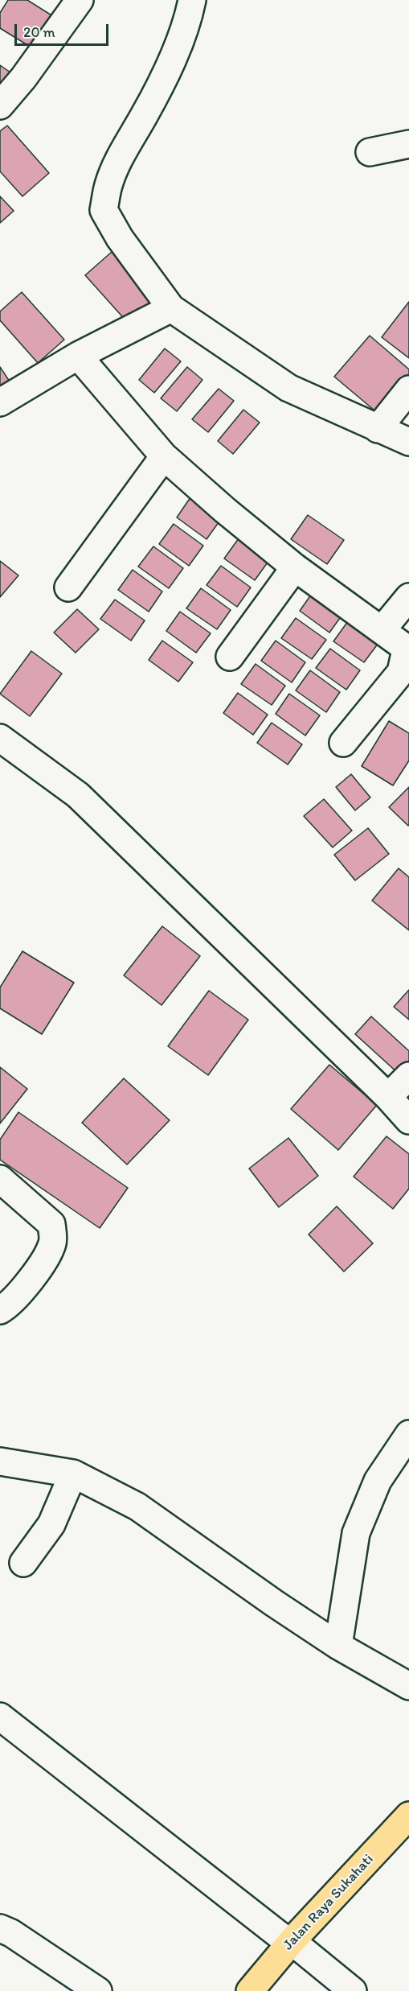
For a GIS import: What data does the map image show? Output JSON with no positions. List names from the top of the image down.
{
  "streets": {
    "main road": ["Jalan Raya Sukahati"]
  },
  "scale_bar": "20 m"
}
